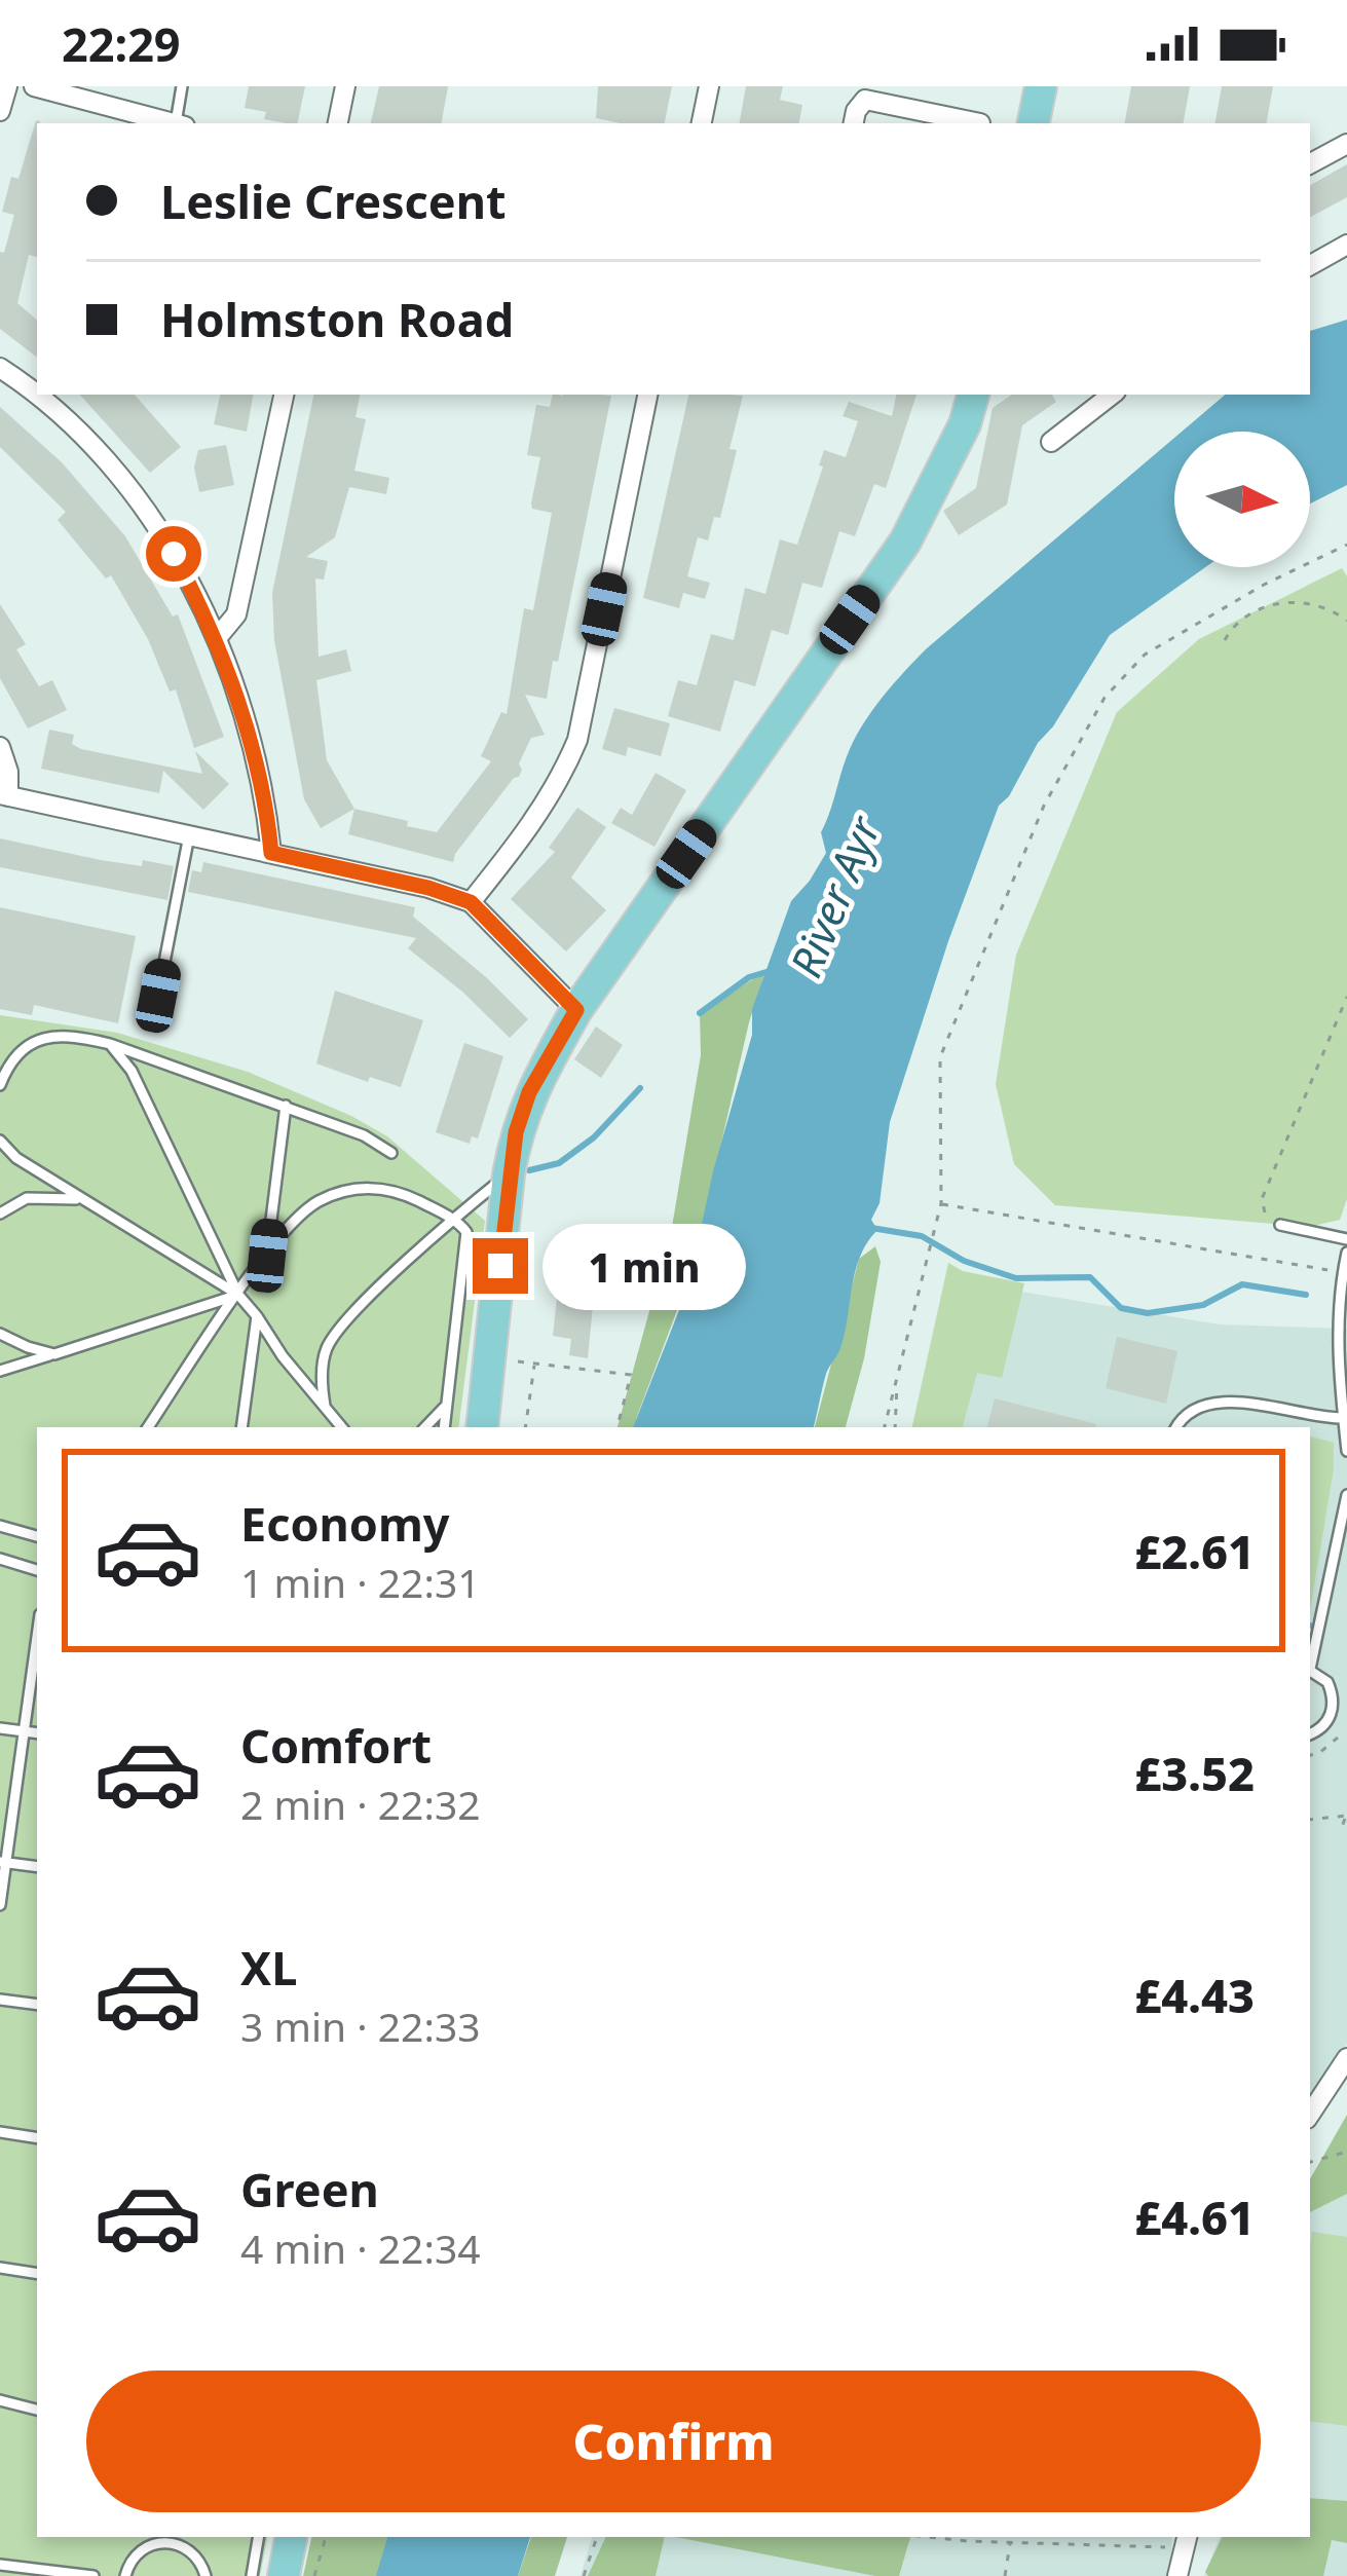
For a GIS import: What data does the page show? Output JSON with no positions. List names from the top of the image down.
{
  "water": ["River Ayr"],
  "north": "right",
  "page": {
    "status": "22:29",
    "banner": ["Leslie Crescent", "Holmston Road"],
    "bubble": "1 min",
    "list": [
      {
        "name": "Economy",
        "note": "1 min · 22:31",
        "value": "£2.61"
      },
      {
        "name": "Comfort",
        "note": "2 min · 22:32",
        "value": "£3.52"
      },
      {
        "name": "XL",
        "note": "3 min · 22:33",
        "value": "£4.43"
      },
      {
        "name": "Green",
        "note": "4 min · 22:34",
        "value": "£4.61"
      }
    ],
    "buttons": "Confirm"
  }
}
